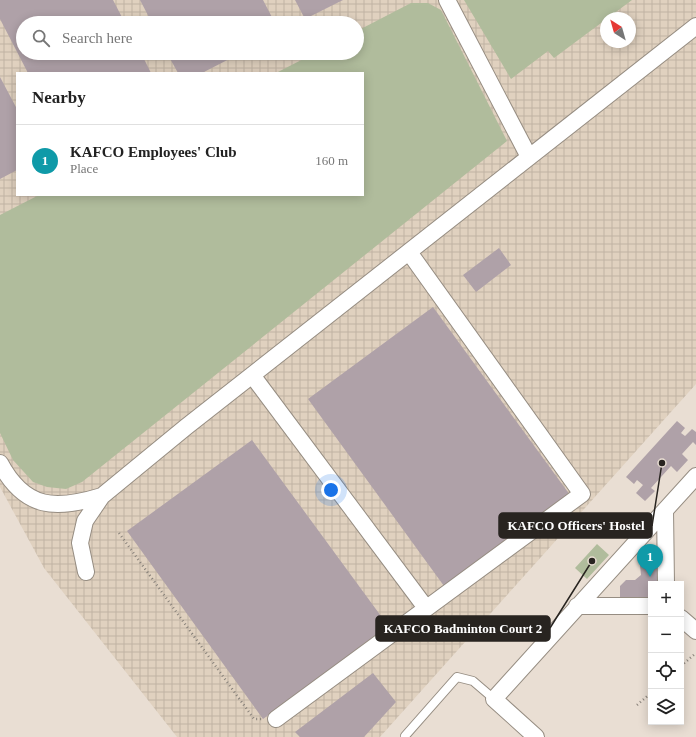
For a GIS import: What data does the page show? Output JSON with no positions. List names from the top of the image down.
{
  "places": ["KAFCO Officers' Hostel", "KAFCO Badminton Court 2"],
  "north": "top left",
  "page": {
    "search": "Search here",
    "heading": "Nearby",
    "list": [
      {
        "mark": "1",
        "name": "KAFCO Employees' Club",
        "note": "Place",
        "value": "160 m"
      }
    ],
    "pins": "1",
    "map_buttons": ["+", "−"]
  }
}
